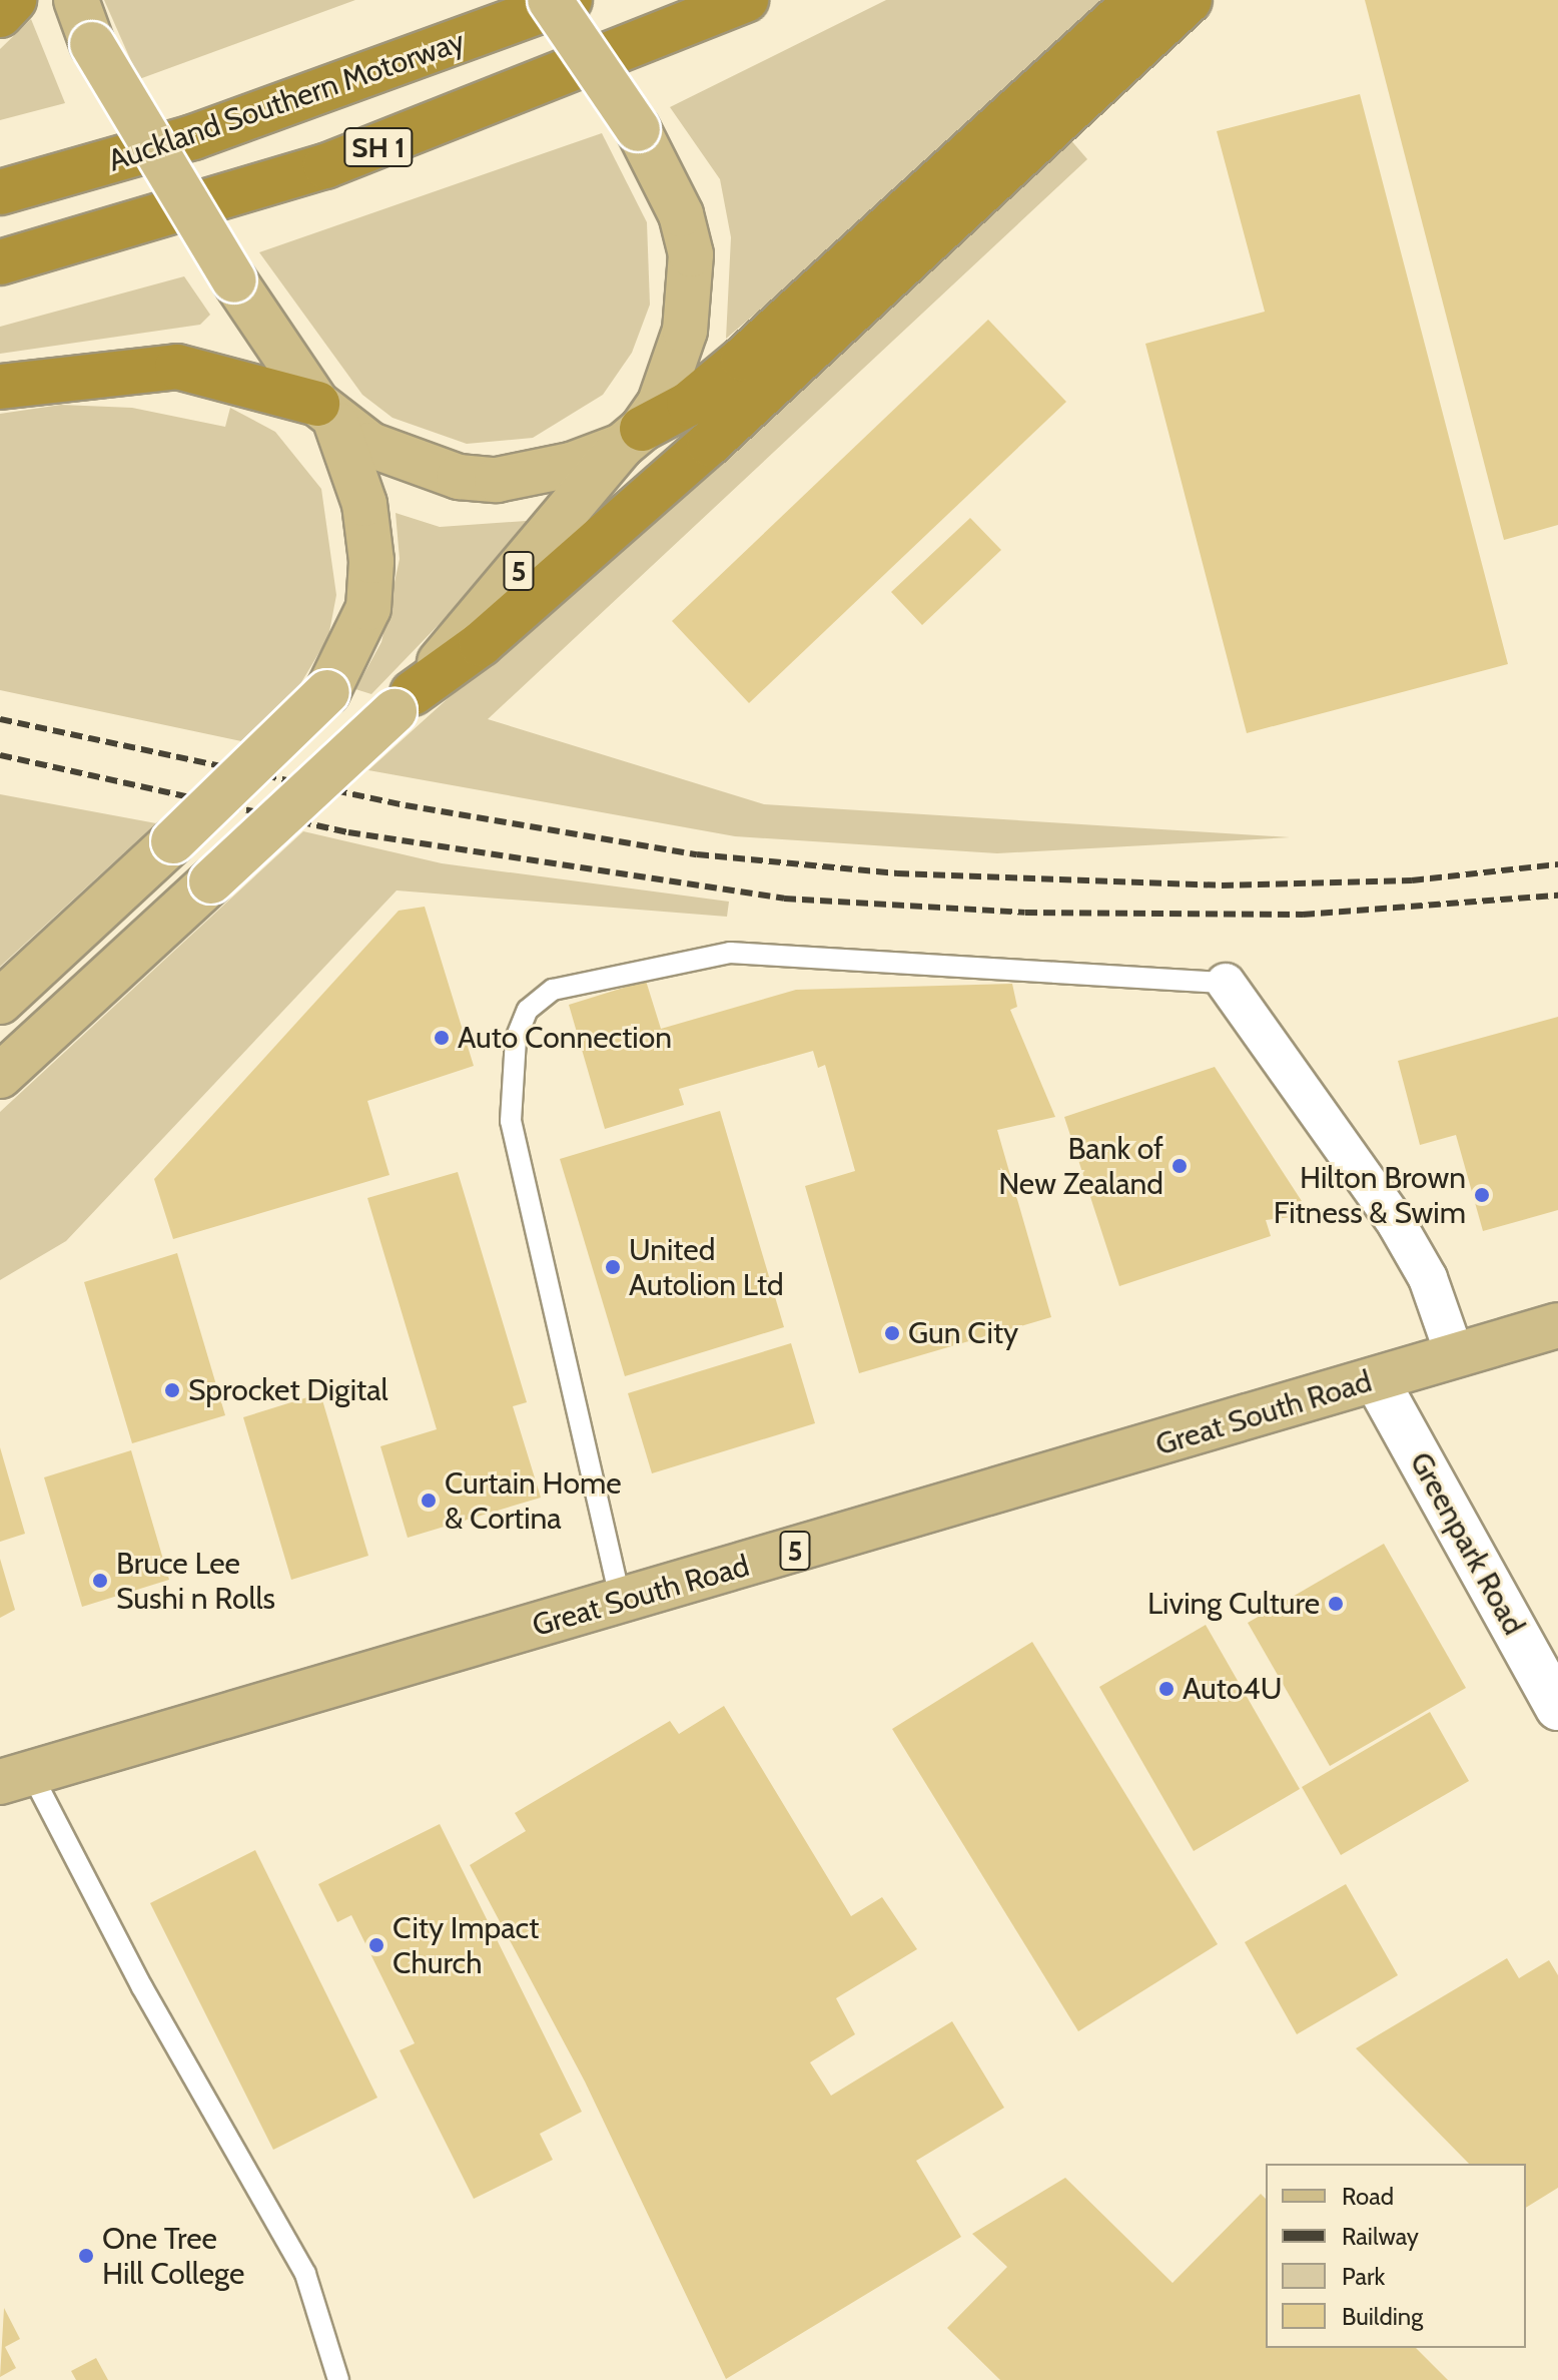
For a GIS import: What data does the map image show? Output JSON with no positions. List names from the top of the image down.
{
  "streets": {
    "highway": ["Auckland Southern Motorway", "SH 1"],
    "main road": ["5", "Great South Road"],
    "street": ["Greenpark Road"]
  },
  "crossings": [
    ["Great South Road", "Greenpark Road"]
  ],
  "places": [
    "Auto Connection",
    "Bank of New Zealand",
    "Hilton Brown Fitness & Swim",
    "United Autolion Ltd",
    "Gun City",
    "Sprocket Digital",
    "Curtain Home & Cortina",
    "Bruce Lee Sushi n Rolls",
    "Living Culture",
    "Auto4U",
    "City Impact Church",
    "One Tree Hill College"
  ],
  "legend": [
    "Road",
    "Railway",
    "Park",
    "Building"
  ]
}
